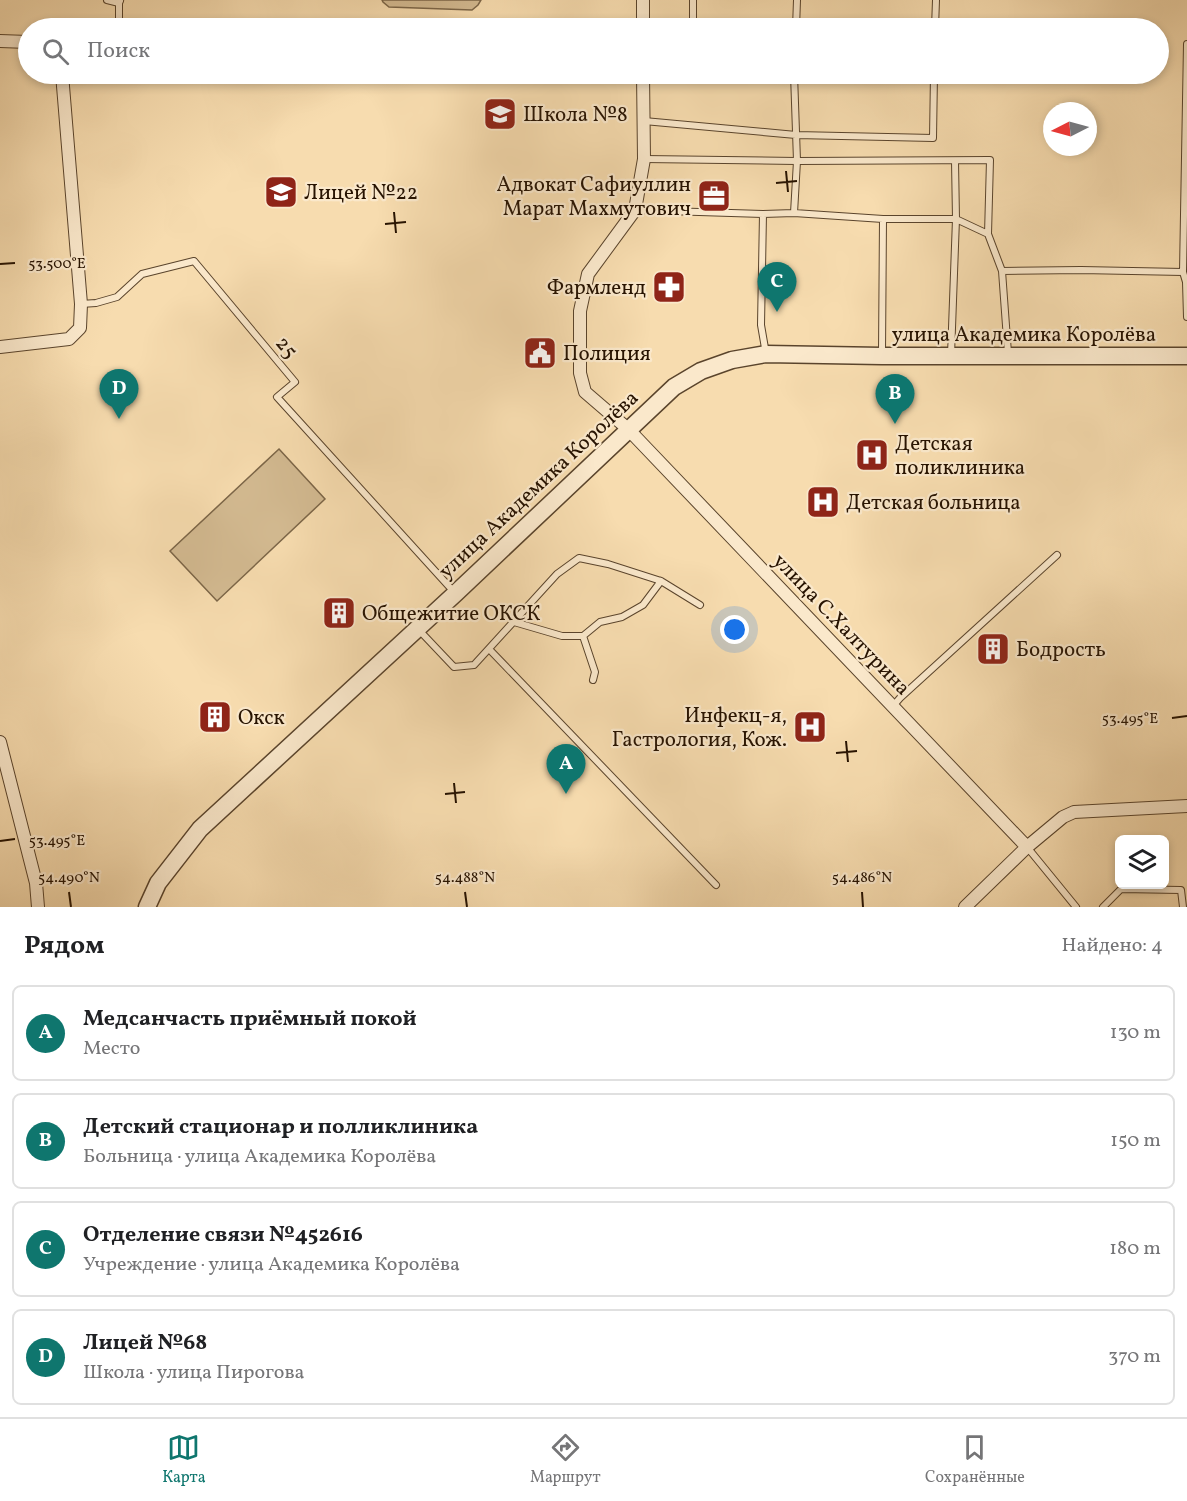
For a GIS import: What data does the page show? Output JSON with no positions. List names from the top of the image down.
{
  "streets": {
    "street": ["улица Академика Королёва", "улица С.Халтурина"],
    "lane": ["25"]
  },
  "crossings": [
    ["улица Академика Королёва", "25"],
    ["улица Академика Королёва", "улица С.Халтурина"]
  ],
  "places": {
    "school or university": ["Школа №8", "Лицей №22"],
    "office": ["Адвокат Сафиуллин Марат Махмутович"],
    "pharmacy": ["Фармленд"],
    "public building": ["Полиция"],
    "hospital": ["Детская поликлиника", "Детская больница", "Инфекц-я, Гастрология, Кож."],
    "building": ["Общежитие ОКСК", "Бодрость", "Окск"]
  },
  "north": "left",
  "page": {
    "search": "Поиск",
    "pins": [
      "C",
      "D",
      "B",
      "A"
    ],
    "heading": ["Рядом", "Найдено: 4"],
    "list": [
      {
        "mark": "A",
        "name": "Медсанчасть приёмный покой",
        "note": "Место",
        "value": "130 m"
      },
      {
        "mark": "B",
        "name": "Детский стационар и полликлиника",
        "note": "Больница · улица Академика Королёва",
        "value": "150 m"
      },
      {
        "mark": "C",
        "name": "Отделение связи №452616",
        "note": "Учреждение · улица Академика Королёва",
        "value": "180 m"
      },
      {
        "mark": "D",
        "name": "Лицей №68",
        "note": "Школа · улица Пирогова",
        "value": "370 m"
      }
    ],
    "nav": ["Карта", "Маршрут", "Сохранённые"]
  },
  "coordinates": [
    "53.500°E",
    "53.495°E",
    "54.490°N",
    "54.488°N",
    "54.486°N"
  ]
}
